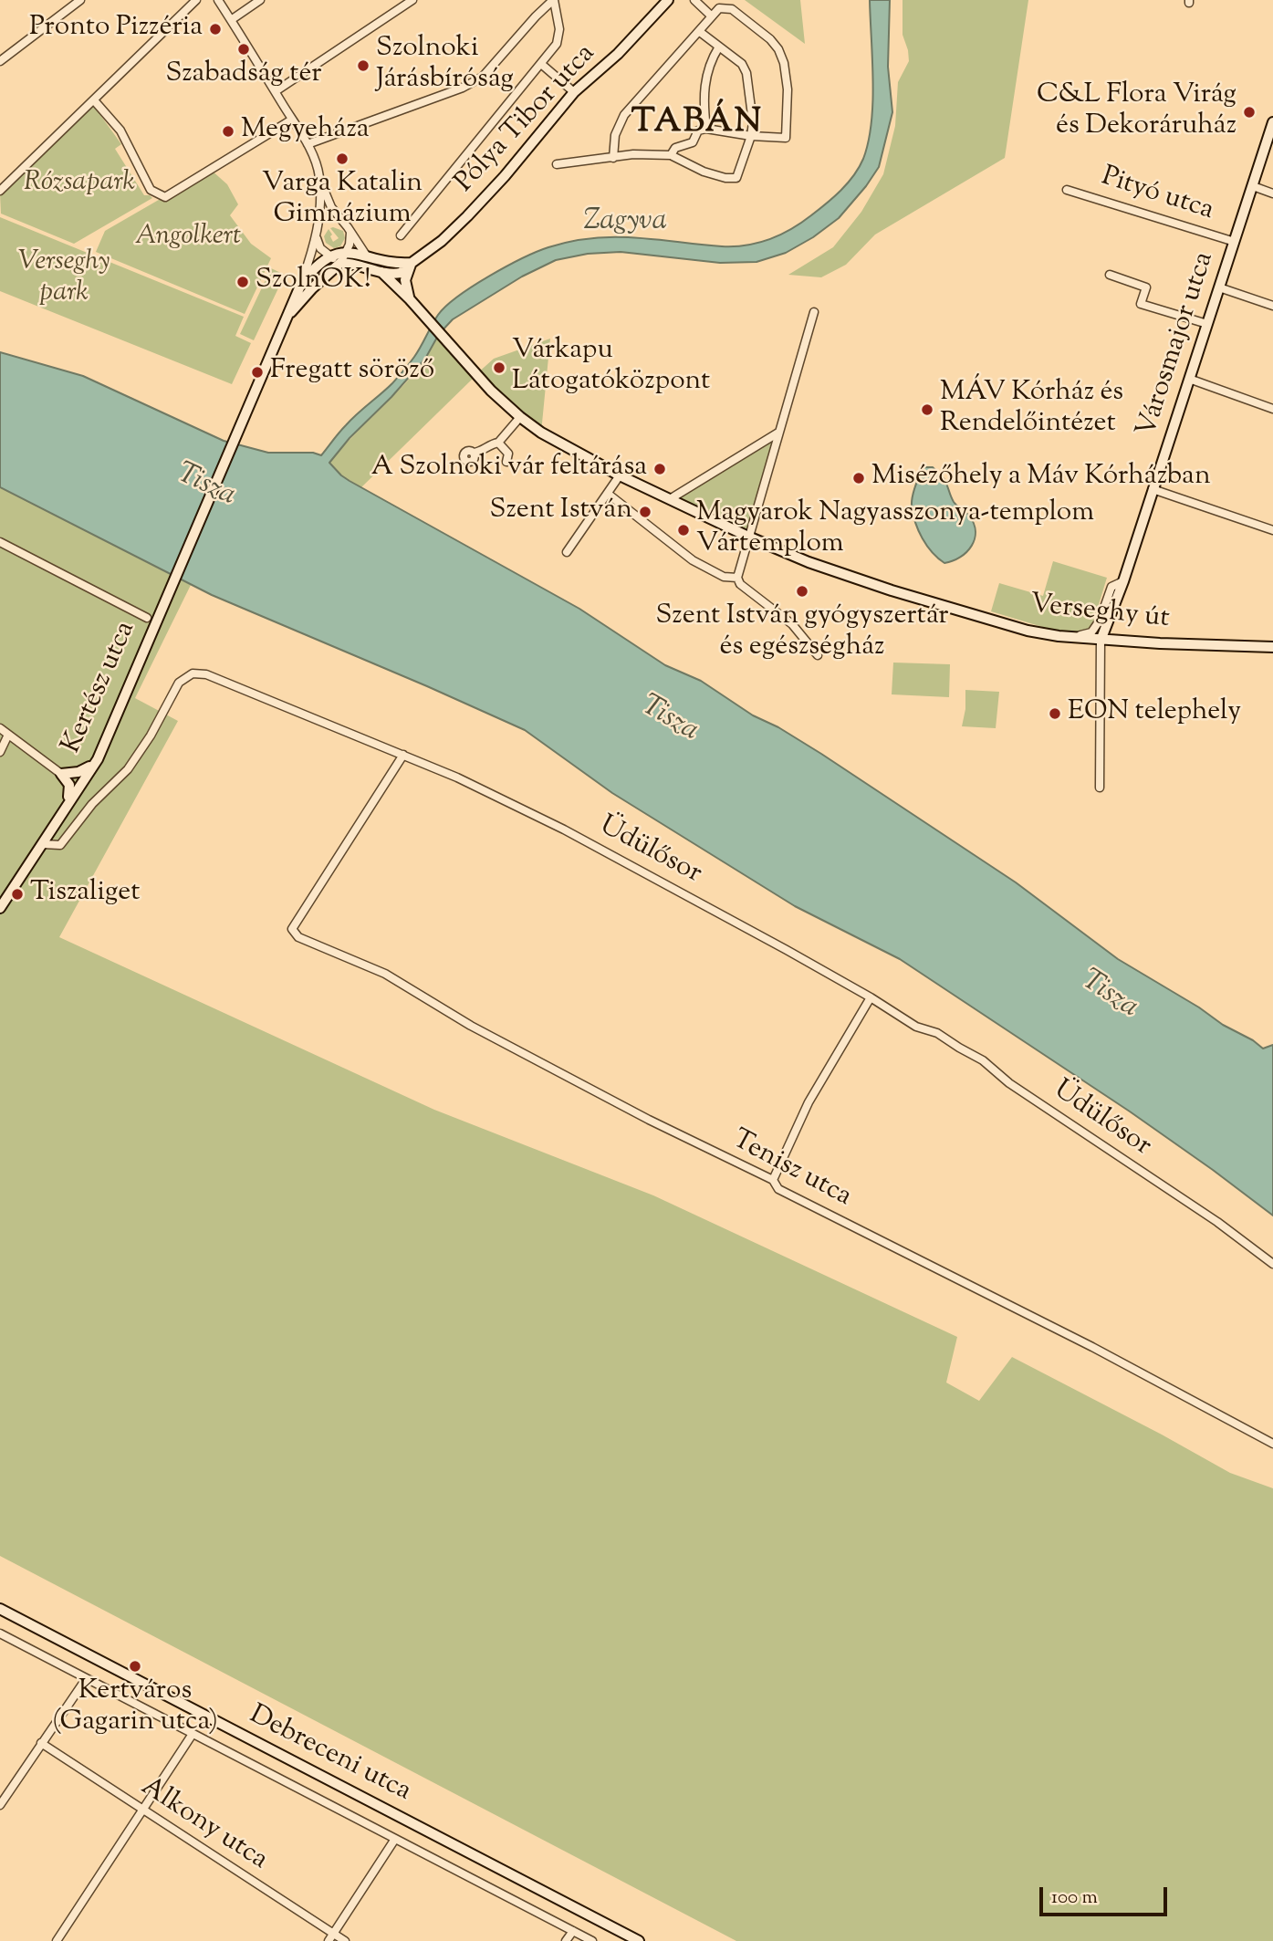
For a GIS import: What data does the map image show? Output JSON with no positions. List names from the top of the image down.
{
  "streets": {
    "main road": [
      "Pólya Tibor utca",
      "Városmajor utca",
      "Verseghy út",
      "Kertész utca",
      "Debreceni utca"
    ],
    "street": [
      "Pityó utca",
      "Üdülősor",
      "Tenisz utca",
      "Alkony utca"
    ]
  },
  "crossings": [
    ["Pólya Tibor utca", "Verseghy út"],
    ["Pityó utca", "Városmajor utca"],
    ["Városmajor utca", "Verseghy út"],
    ["Kertész utca", "Üdülősor"],
    ["Üdülősor", "Tenisz utca"]
  ],
  "districts": ["TABÁN"],
  "water": ["Zagyva", "Tisza"],
  "parks": ["Rózsapark", "Angolkert", "Verseghy park"],
  "places": [
    "Pronto Pizzéria",
    "Szabadság tér",
    "Szolnoki Járásbíróság",
    "C&L Flora Virág és Dekoráruház",
    "Megyeháza",
    "Varga Katalin Gimnázium",
    "SzolnOK!",
    "Várkapu Látogatóközpont",
    "Fregatt söröző",
    "MÁV Kórház és Rendelőintézet",
    "A Szolnoki vár feltárása",
    "Misézőhely a Máv Kórházban",
    "Szent István",
    "Magyarok Nagyasszonya-templom Vártemplom",
    "Szent István gyógyszertár és egészségház",
    "EON telephely",
    "Tiszaliget",
    "Kertváros (Gagarin utca)"
  ],
  "scale_bar": "100 m"
}
